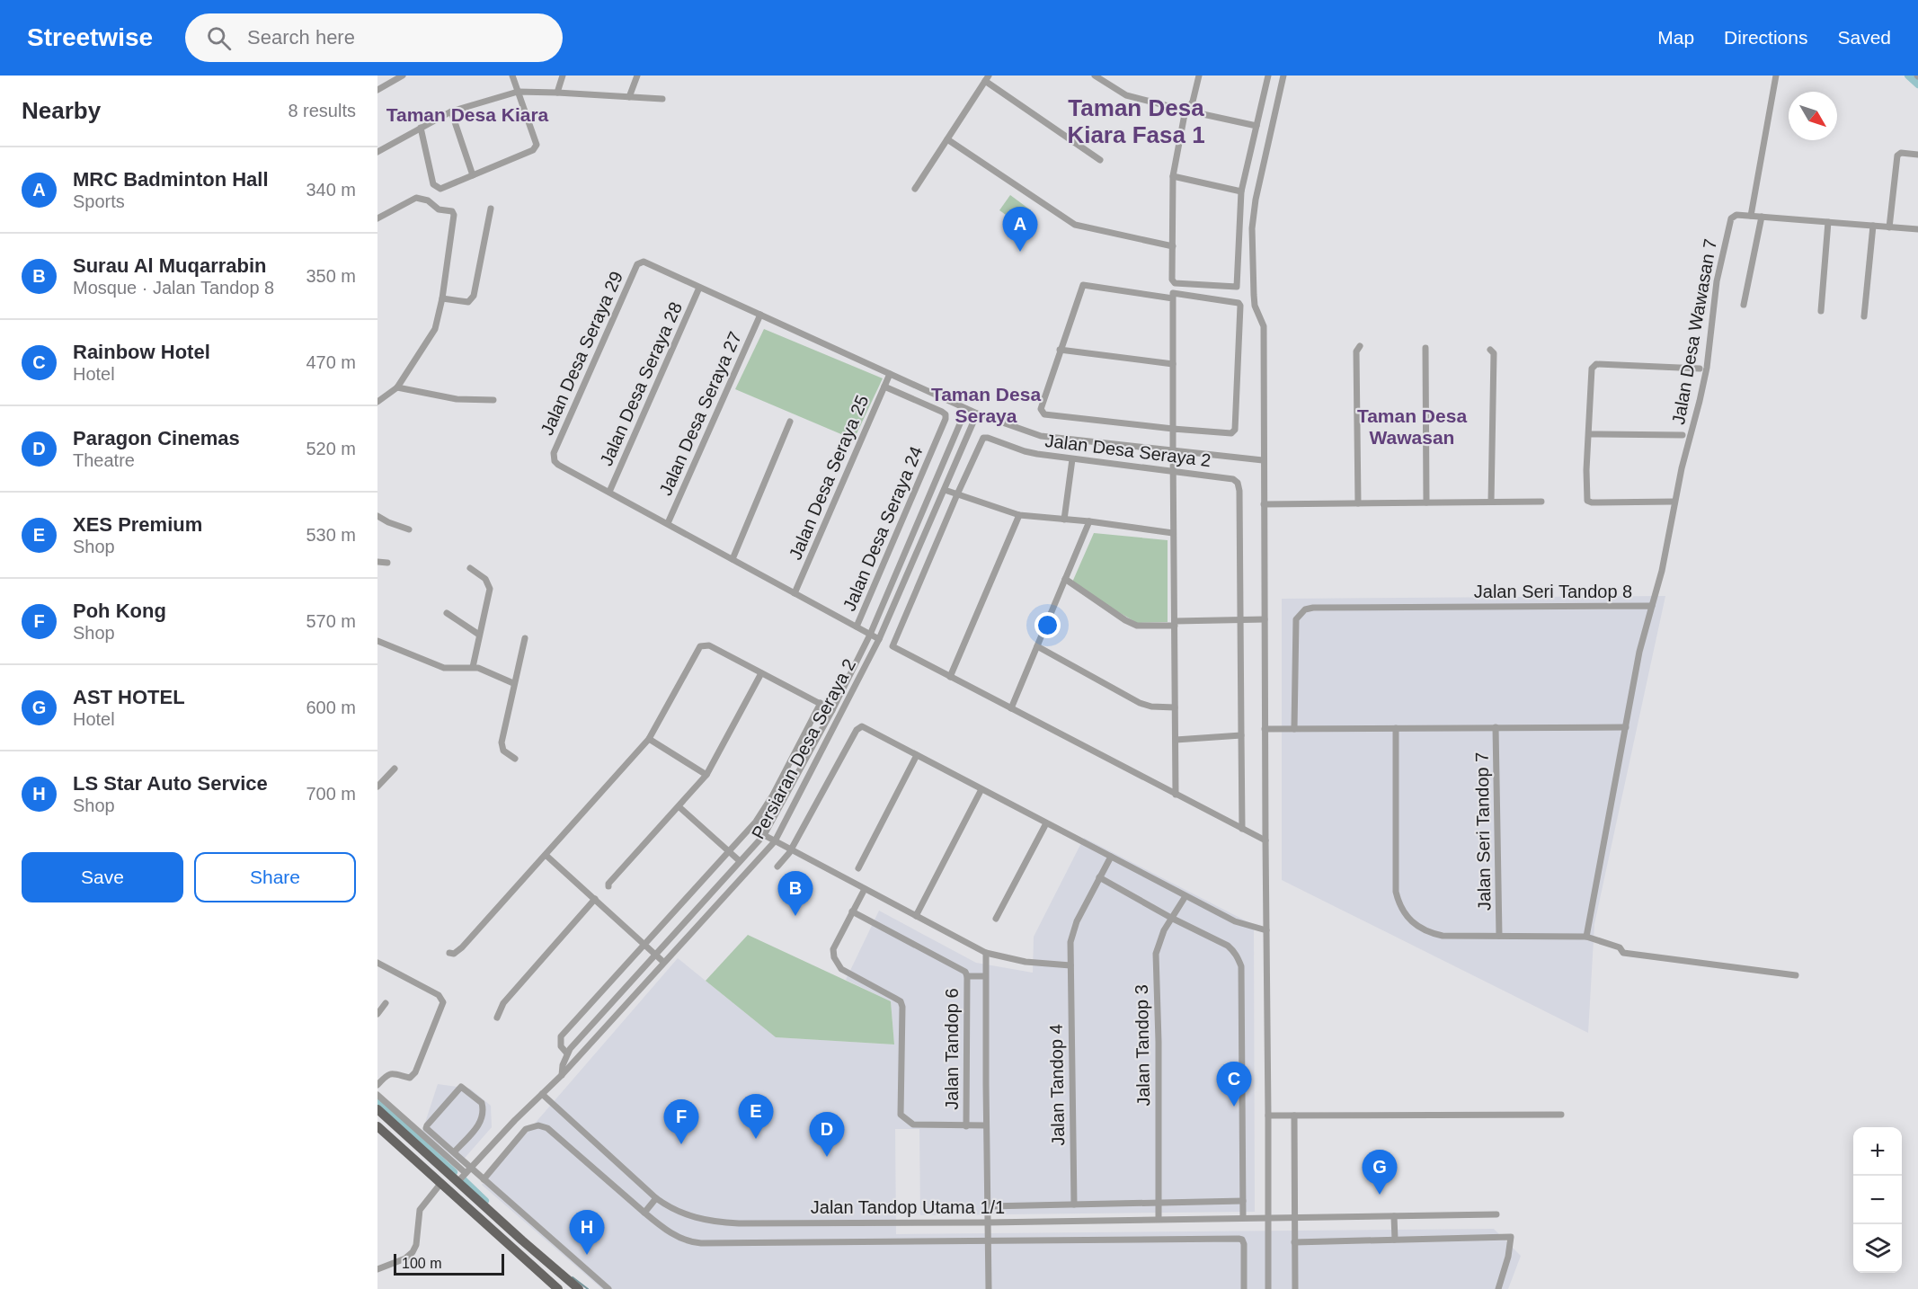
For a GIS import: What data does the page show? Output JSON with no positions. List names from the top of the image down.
{
  "streets": {
    "street": [
      "Jalan Desa Wawasan 7",
      "Jalan Desa Seraya 29",
      "Jalan Desa Seraya 28",
      "Jalan Desa Seraya 27",
      "Jalan Desa Seraya 2",
      "Jalan Desa Seraya 25",
      "Jalan Desa Seraya 24",
      "Jalan Seri Tandop 8",
      "Persiaran Desa Seraya 2",
      "Jalan Seri Tandop 7",
      "Jalan Tandop 3",
      "Jalan Tandop 6",
      "Jalan Tandop 4",
      "Jalan Tandop Utama 1/1"
    ]
  },
  "crossings": [
    ["Jalan Desa Seraya 29", "Jalan Desa Seraya 28"],
    ["Jalan Desa Seraya 25", "Jalan Desa Seraya 24"],
    ["Persiaran Desa Seraya 2", "Jalan Tandop Utama 1/1"],
    ["Jalan Tandop 3", "Jalan Tandop Utama 1/1"]
  ],
  "districts": [
    "Taman Desa Kiara Fasa 1",
    "Taman Desa Kiara",
    "Taman Desa Seraya",
    "Taman Desa Wawasan"
  ],
  "scale_bar": "100 m",
  "north": "bottom right",
  "page": {
    "header": "Streetwise",
    "search": "Search here",
    "nav": ["Map", "Directions", "Saved"],
    "heading": ["Nearby", "8 results"],
    "list": [
      {
        "mark": "A",
        "name": "MRC Badminton Hall",
        "note": "Sports",
        "value": "340 m"
      },
      {
        "mark": "B",
        "name": "Surau Al Muqarrabin",
        "note": "Mosque · Jalan Tandop 8",
        "value": "350 m"
      },
      {
        "mark": "C",
        "name": "Rainbow Hotel",
        "note": "Hotel",
        "value": "470 m"
      },
      {
        "mark": "D",
        "name": "Paragon Cinemas",
        "note": "Theatre",
        "value": "520 m"
      },
      {
        "mark": "E",
        "name": "XES Premium",
        "note": "Shop",
        "value": "530 m"
      },
      {
        "mark": "F",
        "name": "Poh Kong",
        "note": "Shop",
        "value": "570 m"
      },
      {
        "mark": "G",
        "name": "AST HOTEL",
        "note": "Hotel",
        "value": "600 m"
      },
      {
        "mark": "H",
        "name": "LS Star Auto Service",
        "note": "Shop",
        "value": "700 m"
      }
    ],
    "pins": [
      "A",
      "B",
      "C",
      "E",
      "F",
      "D",
      "G",
      "H"
    ],
    "buttons": ["Save", "Share"],
    "map_buttons": ["+", "−"],
    "scale": "100 m"
  }
}
